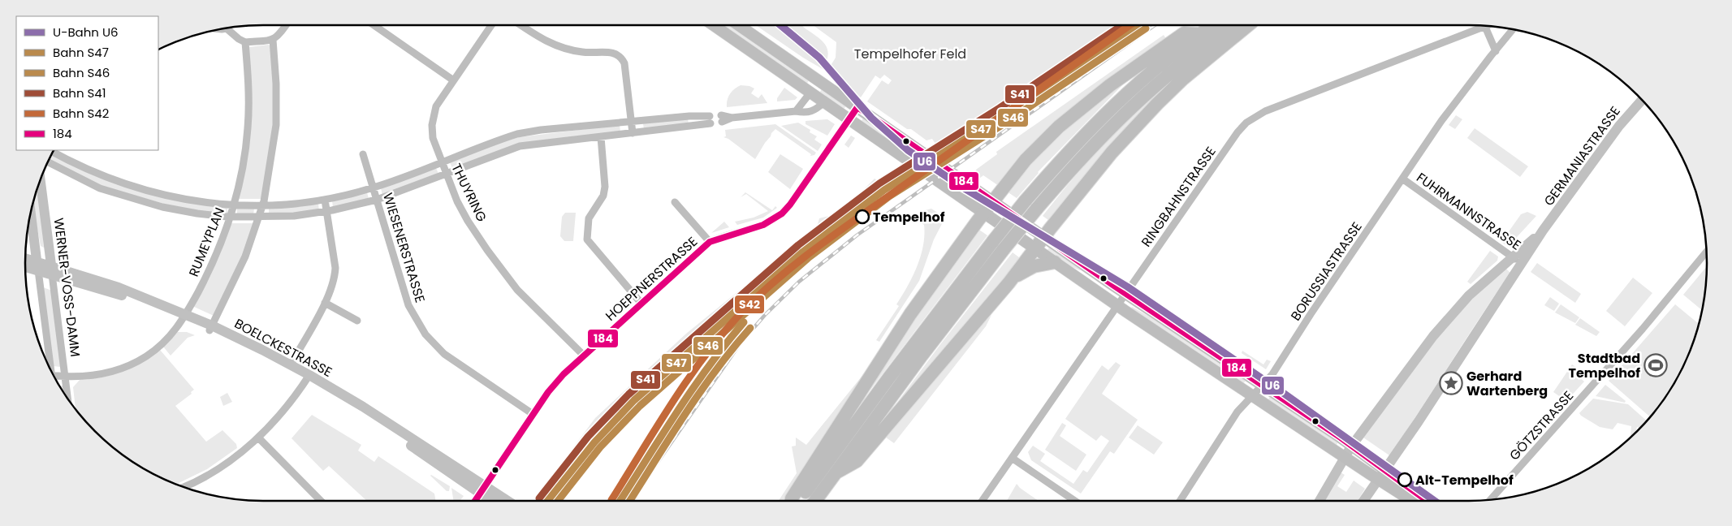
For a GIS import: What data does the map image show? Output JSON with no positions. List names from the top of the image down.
{
  "streets": {
    "street": [
      "GERMANIASTRASSE",
      "THUYRING",
      "RINGBAHNSTRASSE",
      "FUHRMANNSTRASSE",
      "RUMEYPLAN",
      "WIESENERSTRASSE",
      "BORUSSIASTRASSE",
      "HOEPPNERSTRASSE",
      "WERNER-VOSS-DAMM",
      "BOELCKESTRASSE",
      "GÖTZSTRASSE"
    ]
  },
  "crossings": [
    ["THUYRING", "HOEPPNERSTRASSE"],
    ["FUHRMANNSTRASSE", "BORUSSIASTRASSE"],
    ["RUMEYPLAN", "WERNER-VOSS-DAMM"],
    ["RUMEYPLAN", "BOELCKESTRASSE"],
    ["WIESENERSTRASSE", "HOEPPNERSTRASSE"],
    ["HOEPPNERSTRASSE", "BOELCKESTRASSE"],
    ["WERNER-VOSS-DAMM", "BOELCKESTRASSE"]
  ],
  "parks": ["Tempelhofer Feld"],
  "places": {
    "other": ["Tempelhof", "Alt-Tempelhof"],
    "sports": ["Stadtbad Tempelhof"],
    "place": ["Gerhard Wartenberg"]
  },
  "lines": [
    "metro line U6",
    "rail line S47",
    "rail line S41",
    "rail line S42",
    "rail line S46",
    "transit line 184"
  ],
  "legend": [
    "U-Bahn U6",
    "Bahn S47",
    "Bahn S46",
    "Bahn S41",
    "Bahn S42",
    "184"
  ]
}
